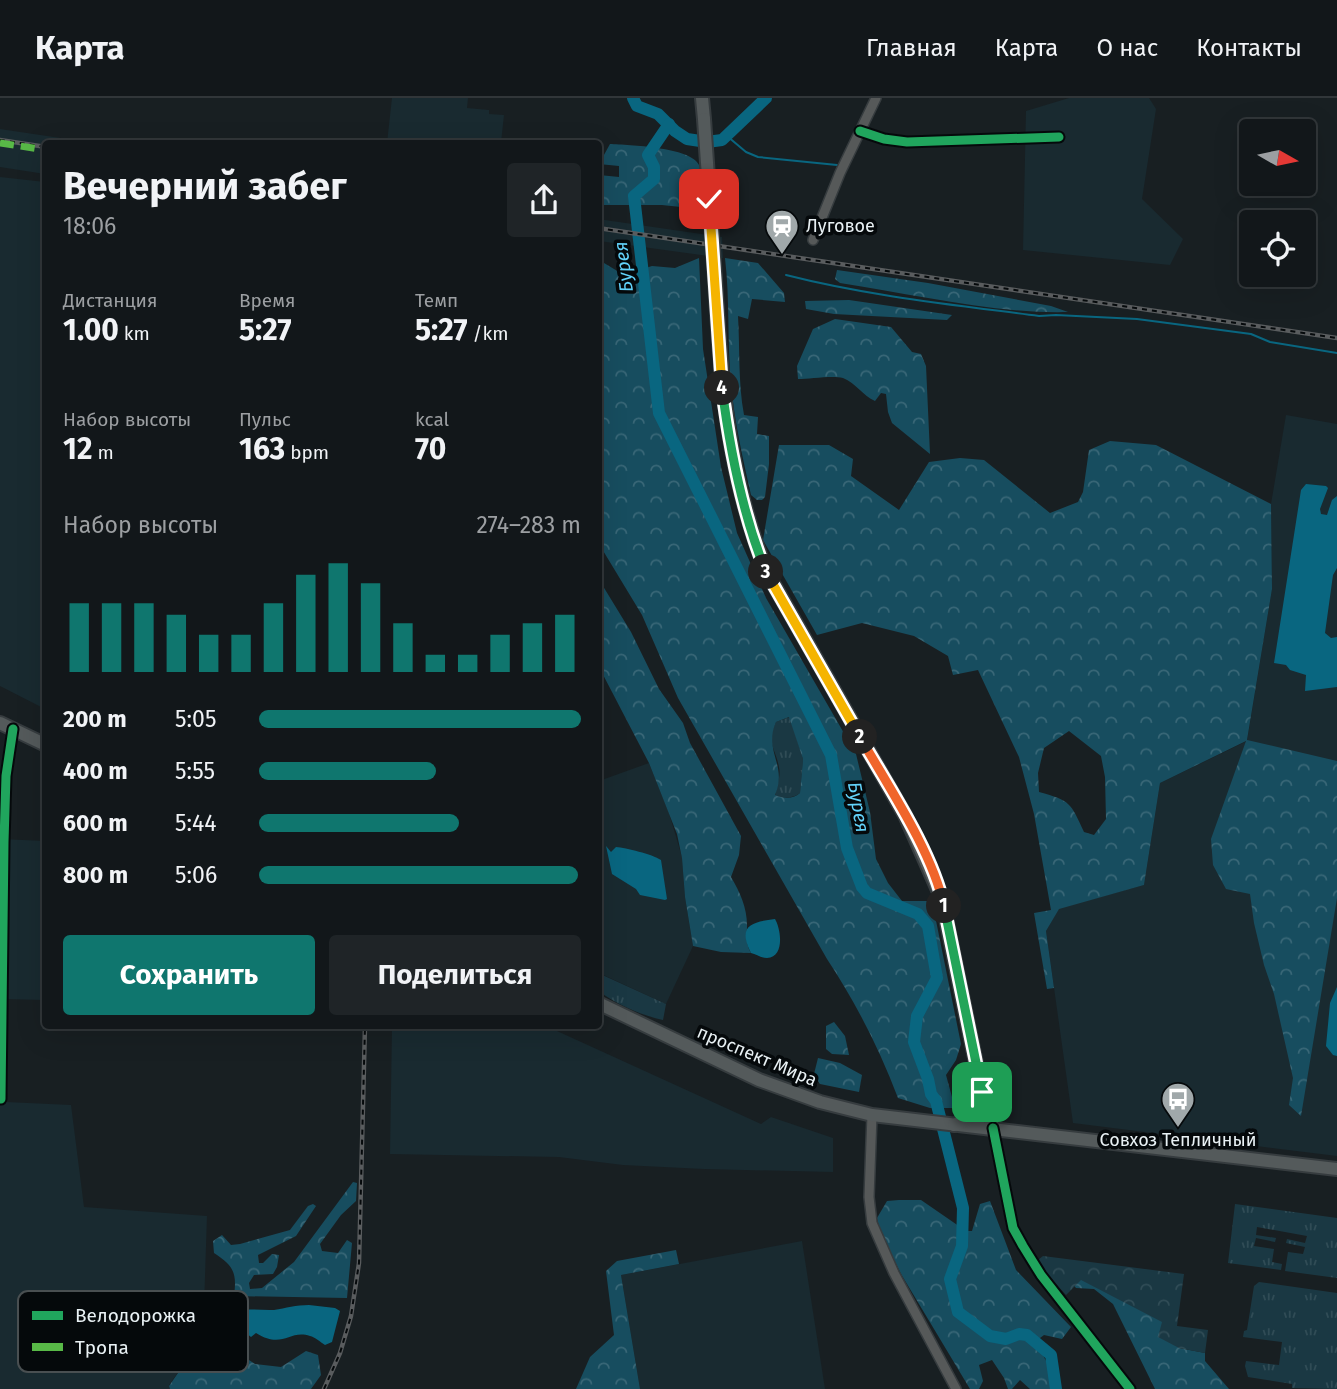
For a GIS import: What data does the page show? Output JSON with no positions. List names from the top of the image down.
{
  "streets": {
    "main road": ["проспект Мира"]
  },
  "water": ["Бурея"],
  "places": {
    "station": ["Луговое"],
    "bus stop": ["Совхоз Тепличный"]
  },
  "legend": ["Велодорожка", "Тропа"],
  "north": "right",
  "page": {
    "header": "Карта",
    "nav": [
      "Главная",
      "Карта",
      "О нас",
      "Контакты"
    ],
    "heading": ["Вечерний забег", "18:06"],
    "stats": [
      ["Дистанция", "1.00 km"],
      ["Время", "5:27"],
      ["Темп", "5:27 /km"],
      ["Набор высоты", "12 m"],
      ["Пульс", "163 bpm"],
      ["kcal", "70"]
    ],
    "pins": [
      "4",
      "3",
      "2",
      "1"
    ],
    "chart": ["Набор высоты", "274–283 m"],
    "list": [
      {
        "name": "200 m",
        "note": "5:05"
      },
      {
        "name": "400 m",
        "note": "5:55"
      },
      {
        "name": "600 m",
        "note": "5:44"
      },
      {
        "name": "800 m",
        "note": "5:06"
      }
    ],
    "buttons": ["Сохранить", "Поделиться"]
  }
}
